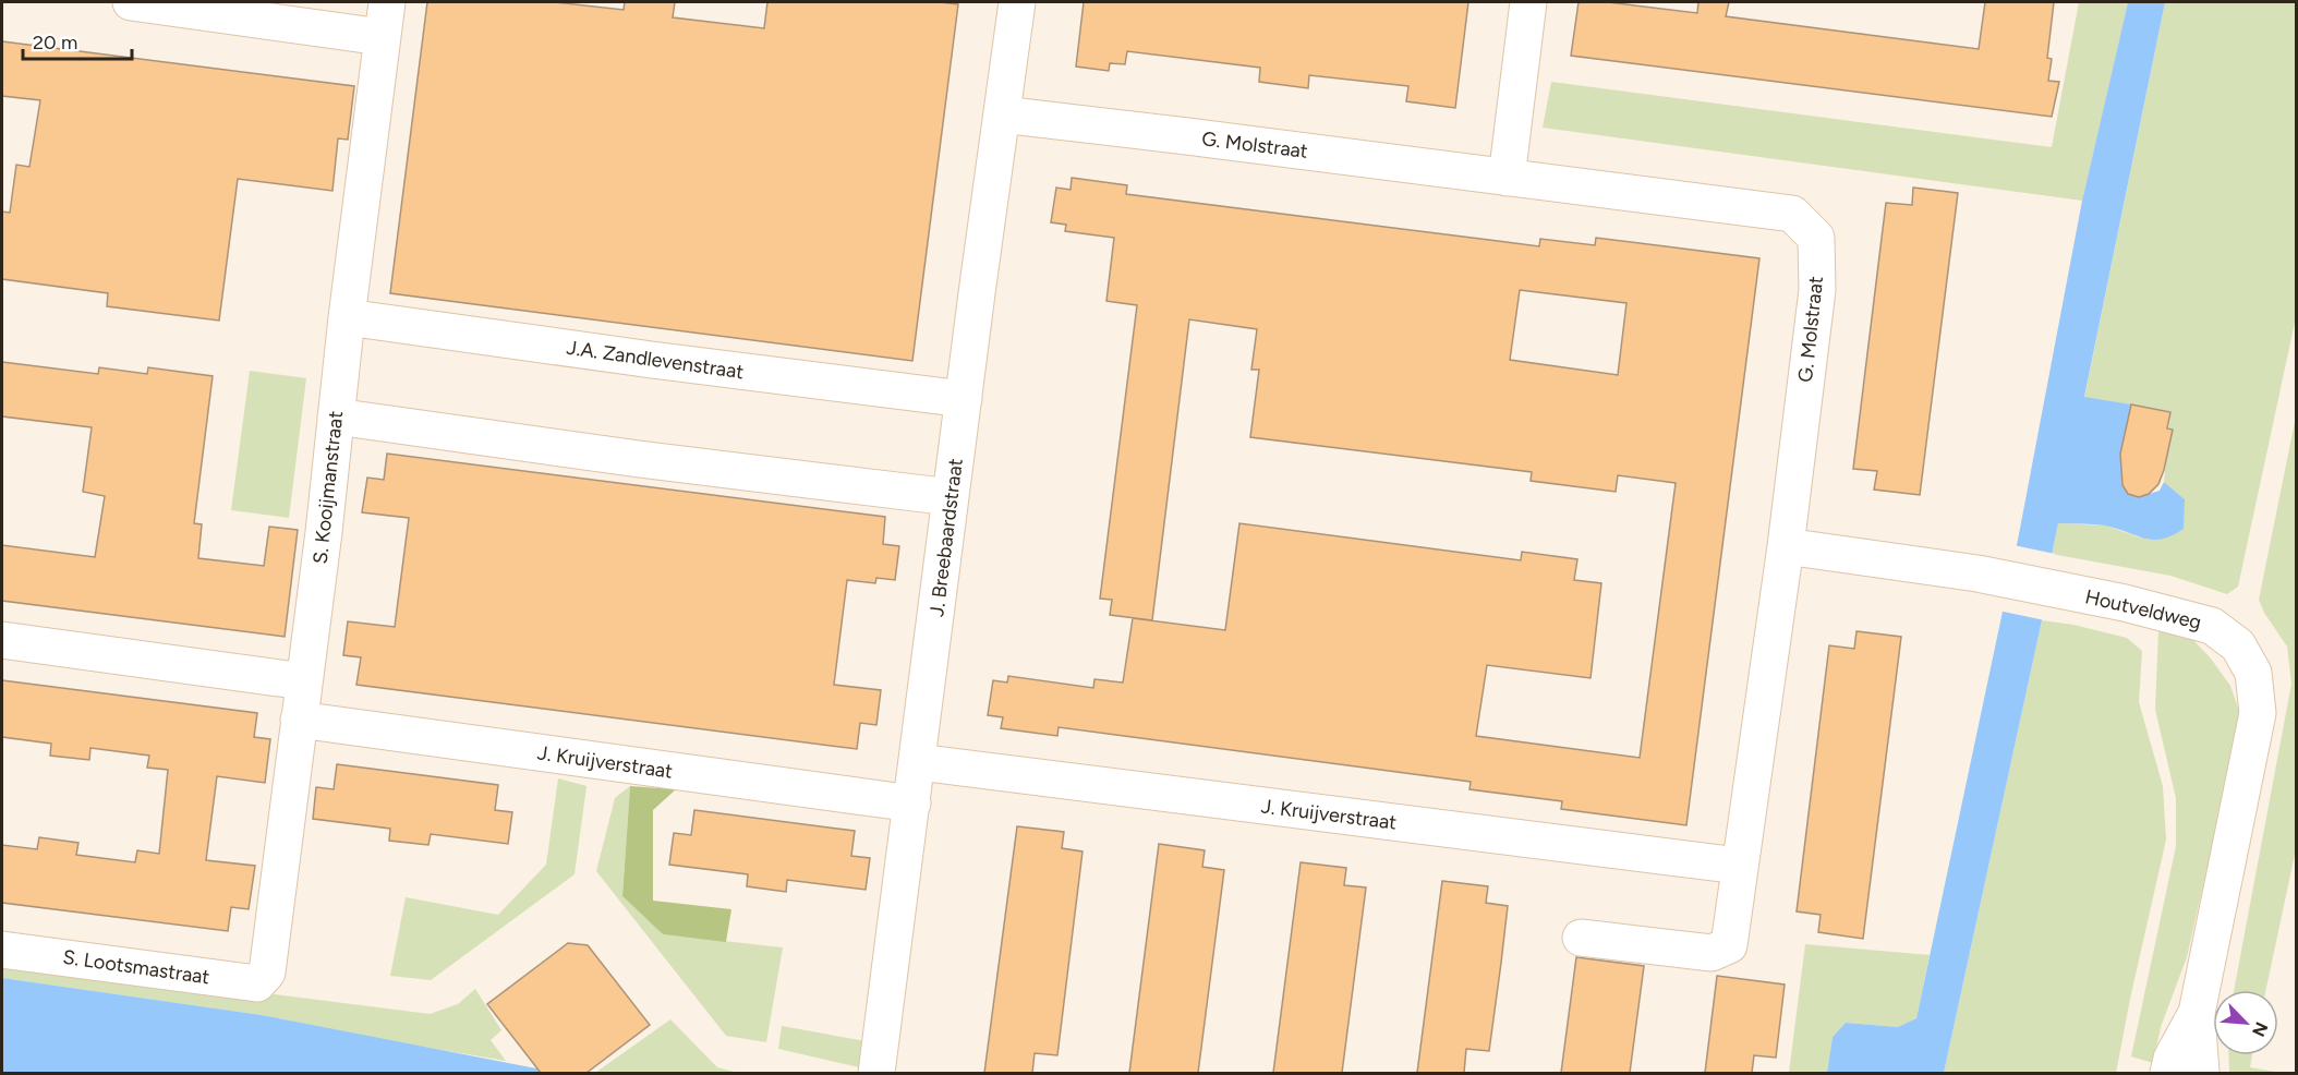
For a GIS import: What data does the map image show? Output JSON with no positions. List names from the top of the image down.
{
  "streets": {
    "street": [
      "G. Molstraat",
      "J.A. Zandlevenstraat",
      "S. Kooijmanstraat",
      "J. Breebaardstraat",
      "Houtveldweg",
      "J. Kruijverstraat",
      "S. Lootsmastraat"
    ]
  },
  "crossings": [
    ["G. Molstraat", "J. Breebaardstraat"],
    ["G. Molstraat", "Houtveldweg"],
    ["J.A. Zandlevenstraat", "S. Kooijmanstraat"],
    ["J.A. Zandlevenstraat", "J. Breebaardstraat"],
    ["S. Kooijmanstraat", "J. Kruijverstraat"],
    ["S. Kooijmanstraat", "S. Lootsmastraat"],
    ["J. Breebaardstraat", "J. Kruijverstraat"]
  ],
  "scale_bar": "20 m",
  "north": "bottom right"
}
